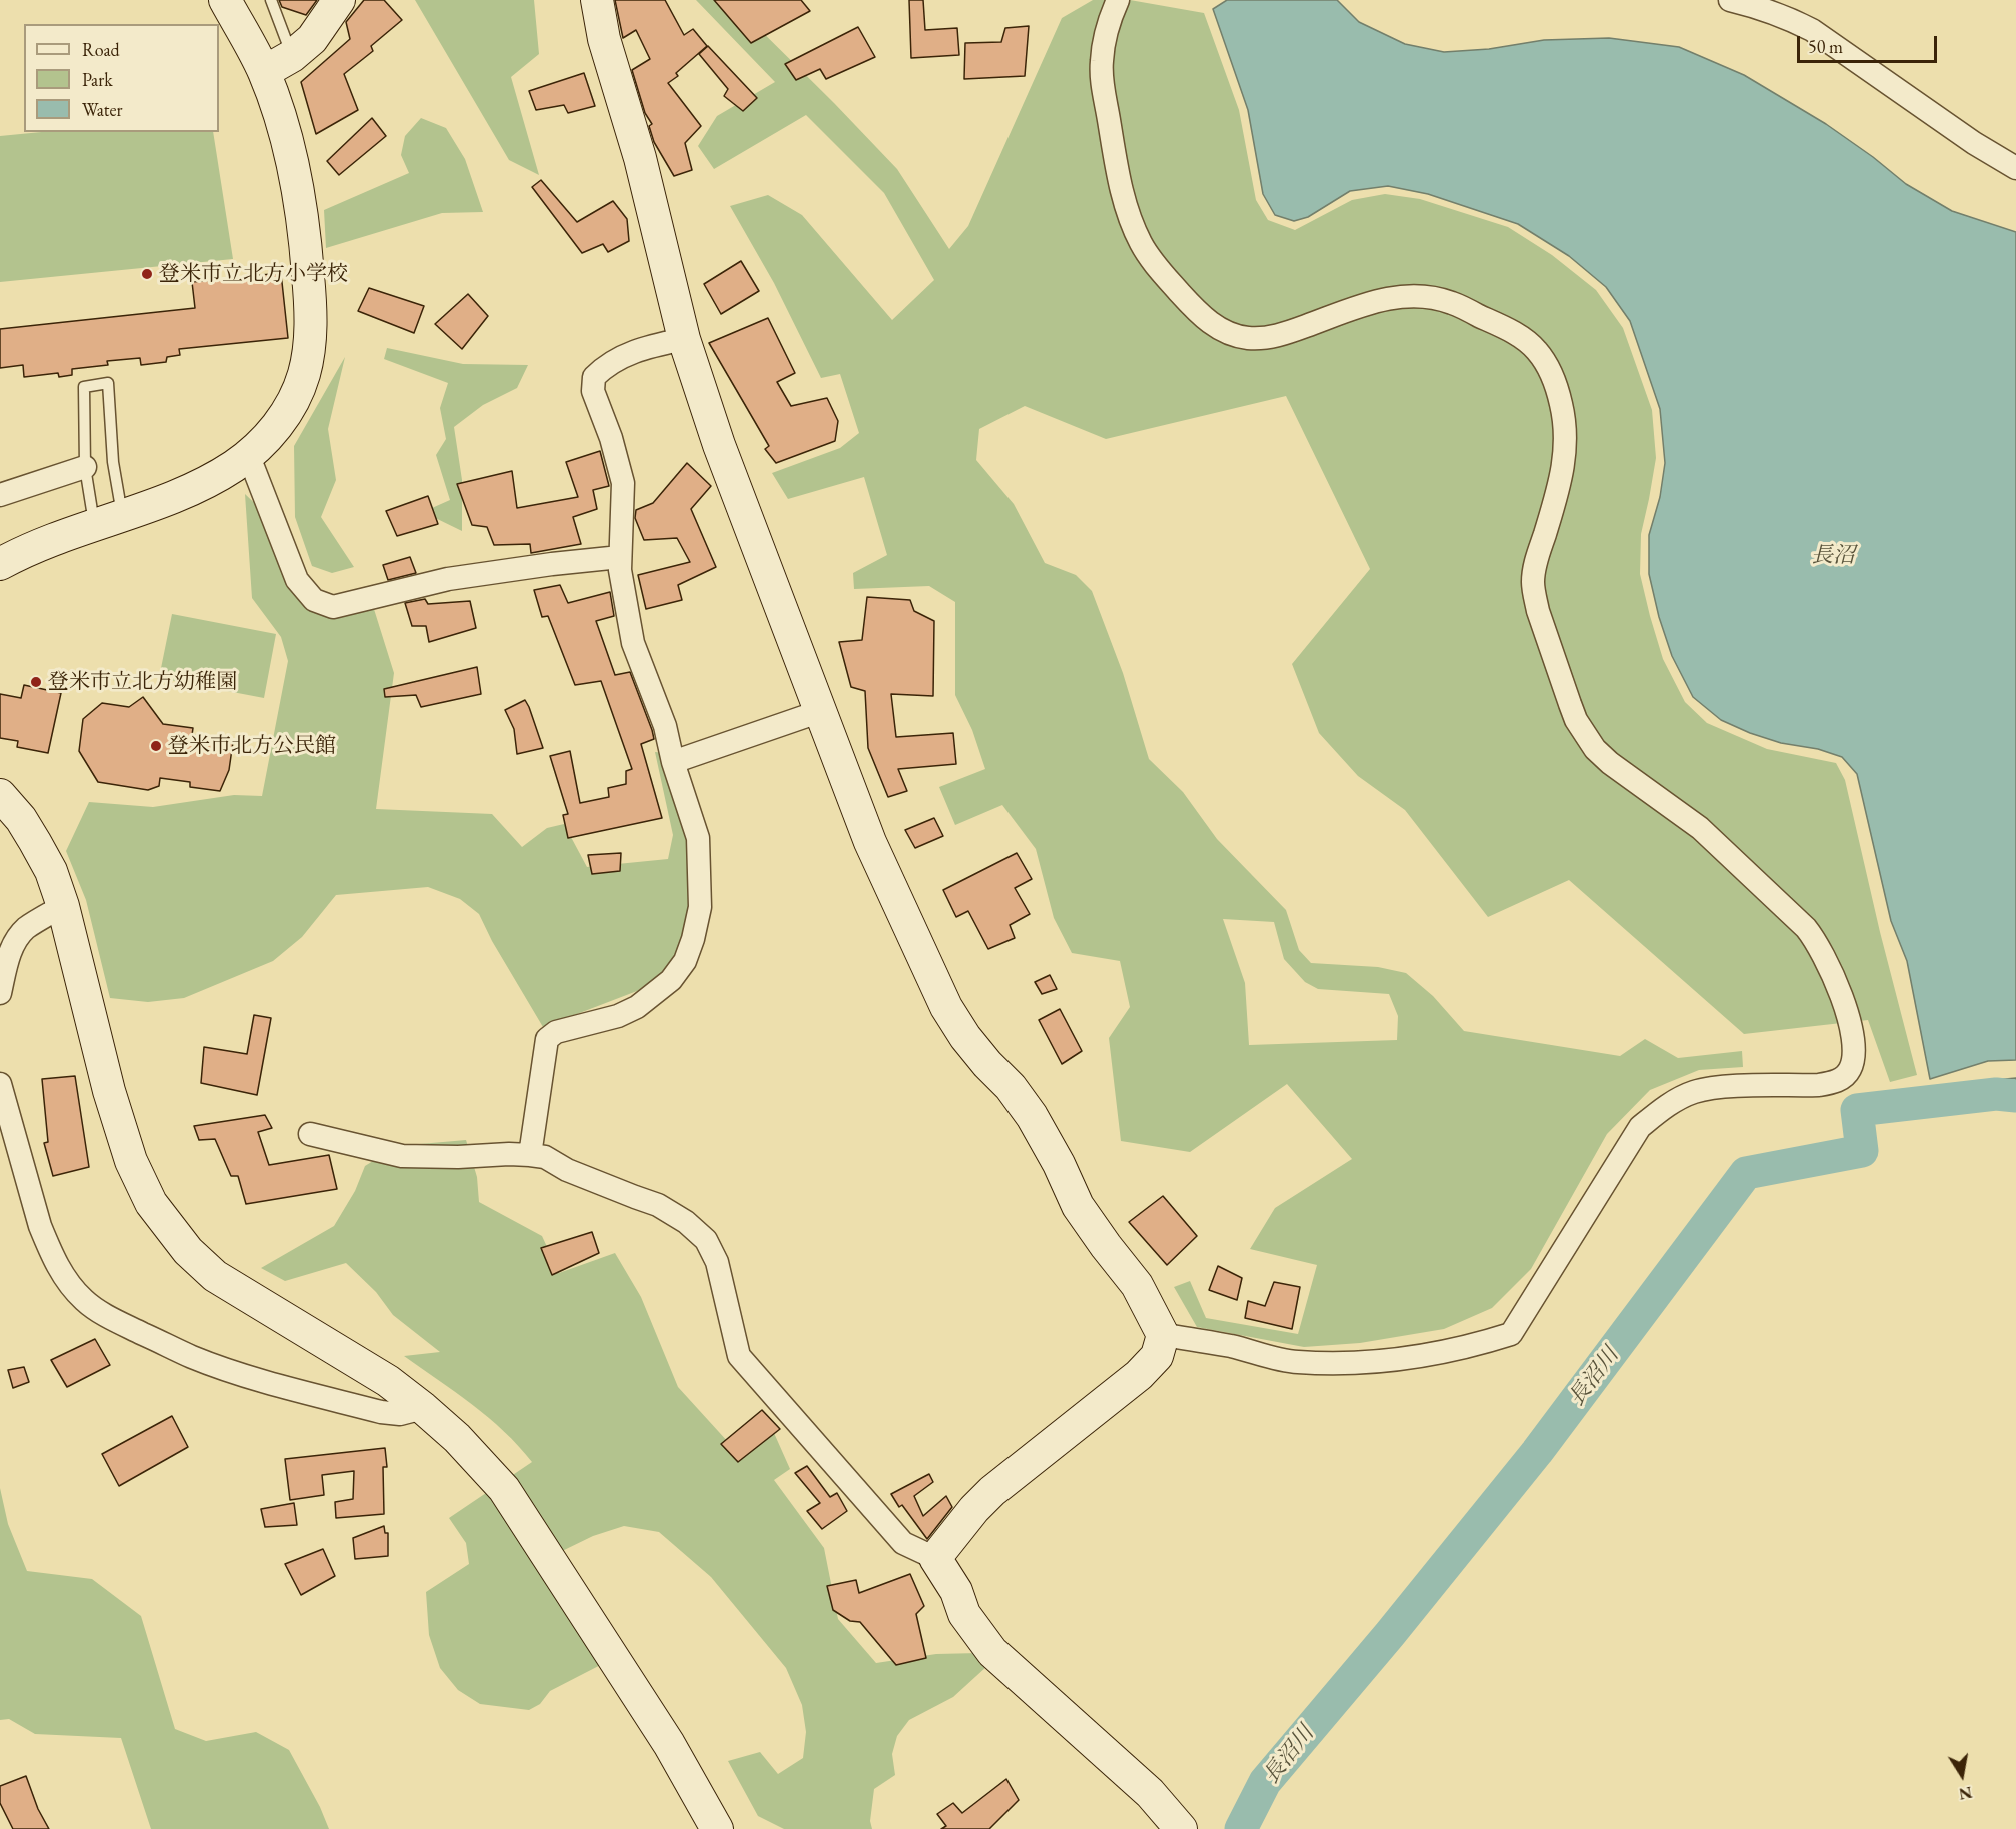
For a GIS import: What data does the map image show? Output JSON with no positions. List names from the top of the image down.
{
  "water": ["長沼", "長沼川"],
  "places": ["登米市立北方小学校", "登米市立北方幼稚園", "登米市北方公民館"],
  "legend": ["Road", "Park", "Water"],
  "scale_bar": "50 m",
  "north": "bottom"
}
